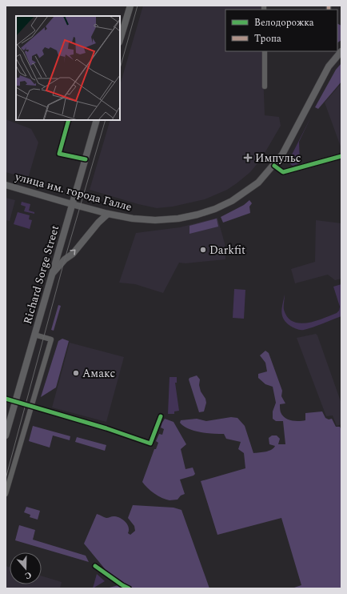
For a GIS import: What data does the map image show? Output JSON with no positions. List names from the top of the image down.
{
  "streets": {
    "main road": ["улица им. города Галле", "Richard Sorge Street"]
  },
  "crossings": [
    ["улица им. города Галле", "Richard Sorge Street"]
  ],
  "places": {
    "health": ["Импульс"],
    "other": ["Darkfit", "Амакс"]
  },
  "legend": ["Велодорожка", "Тропа"],
  "north": "bottom"
}
